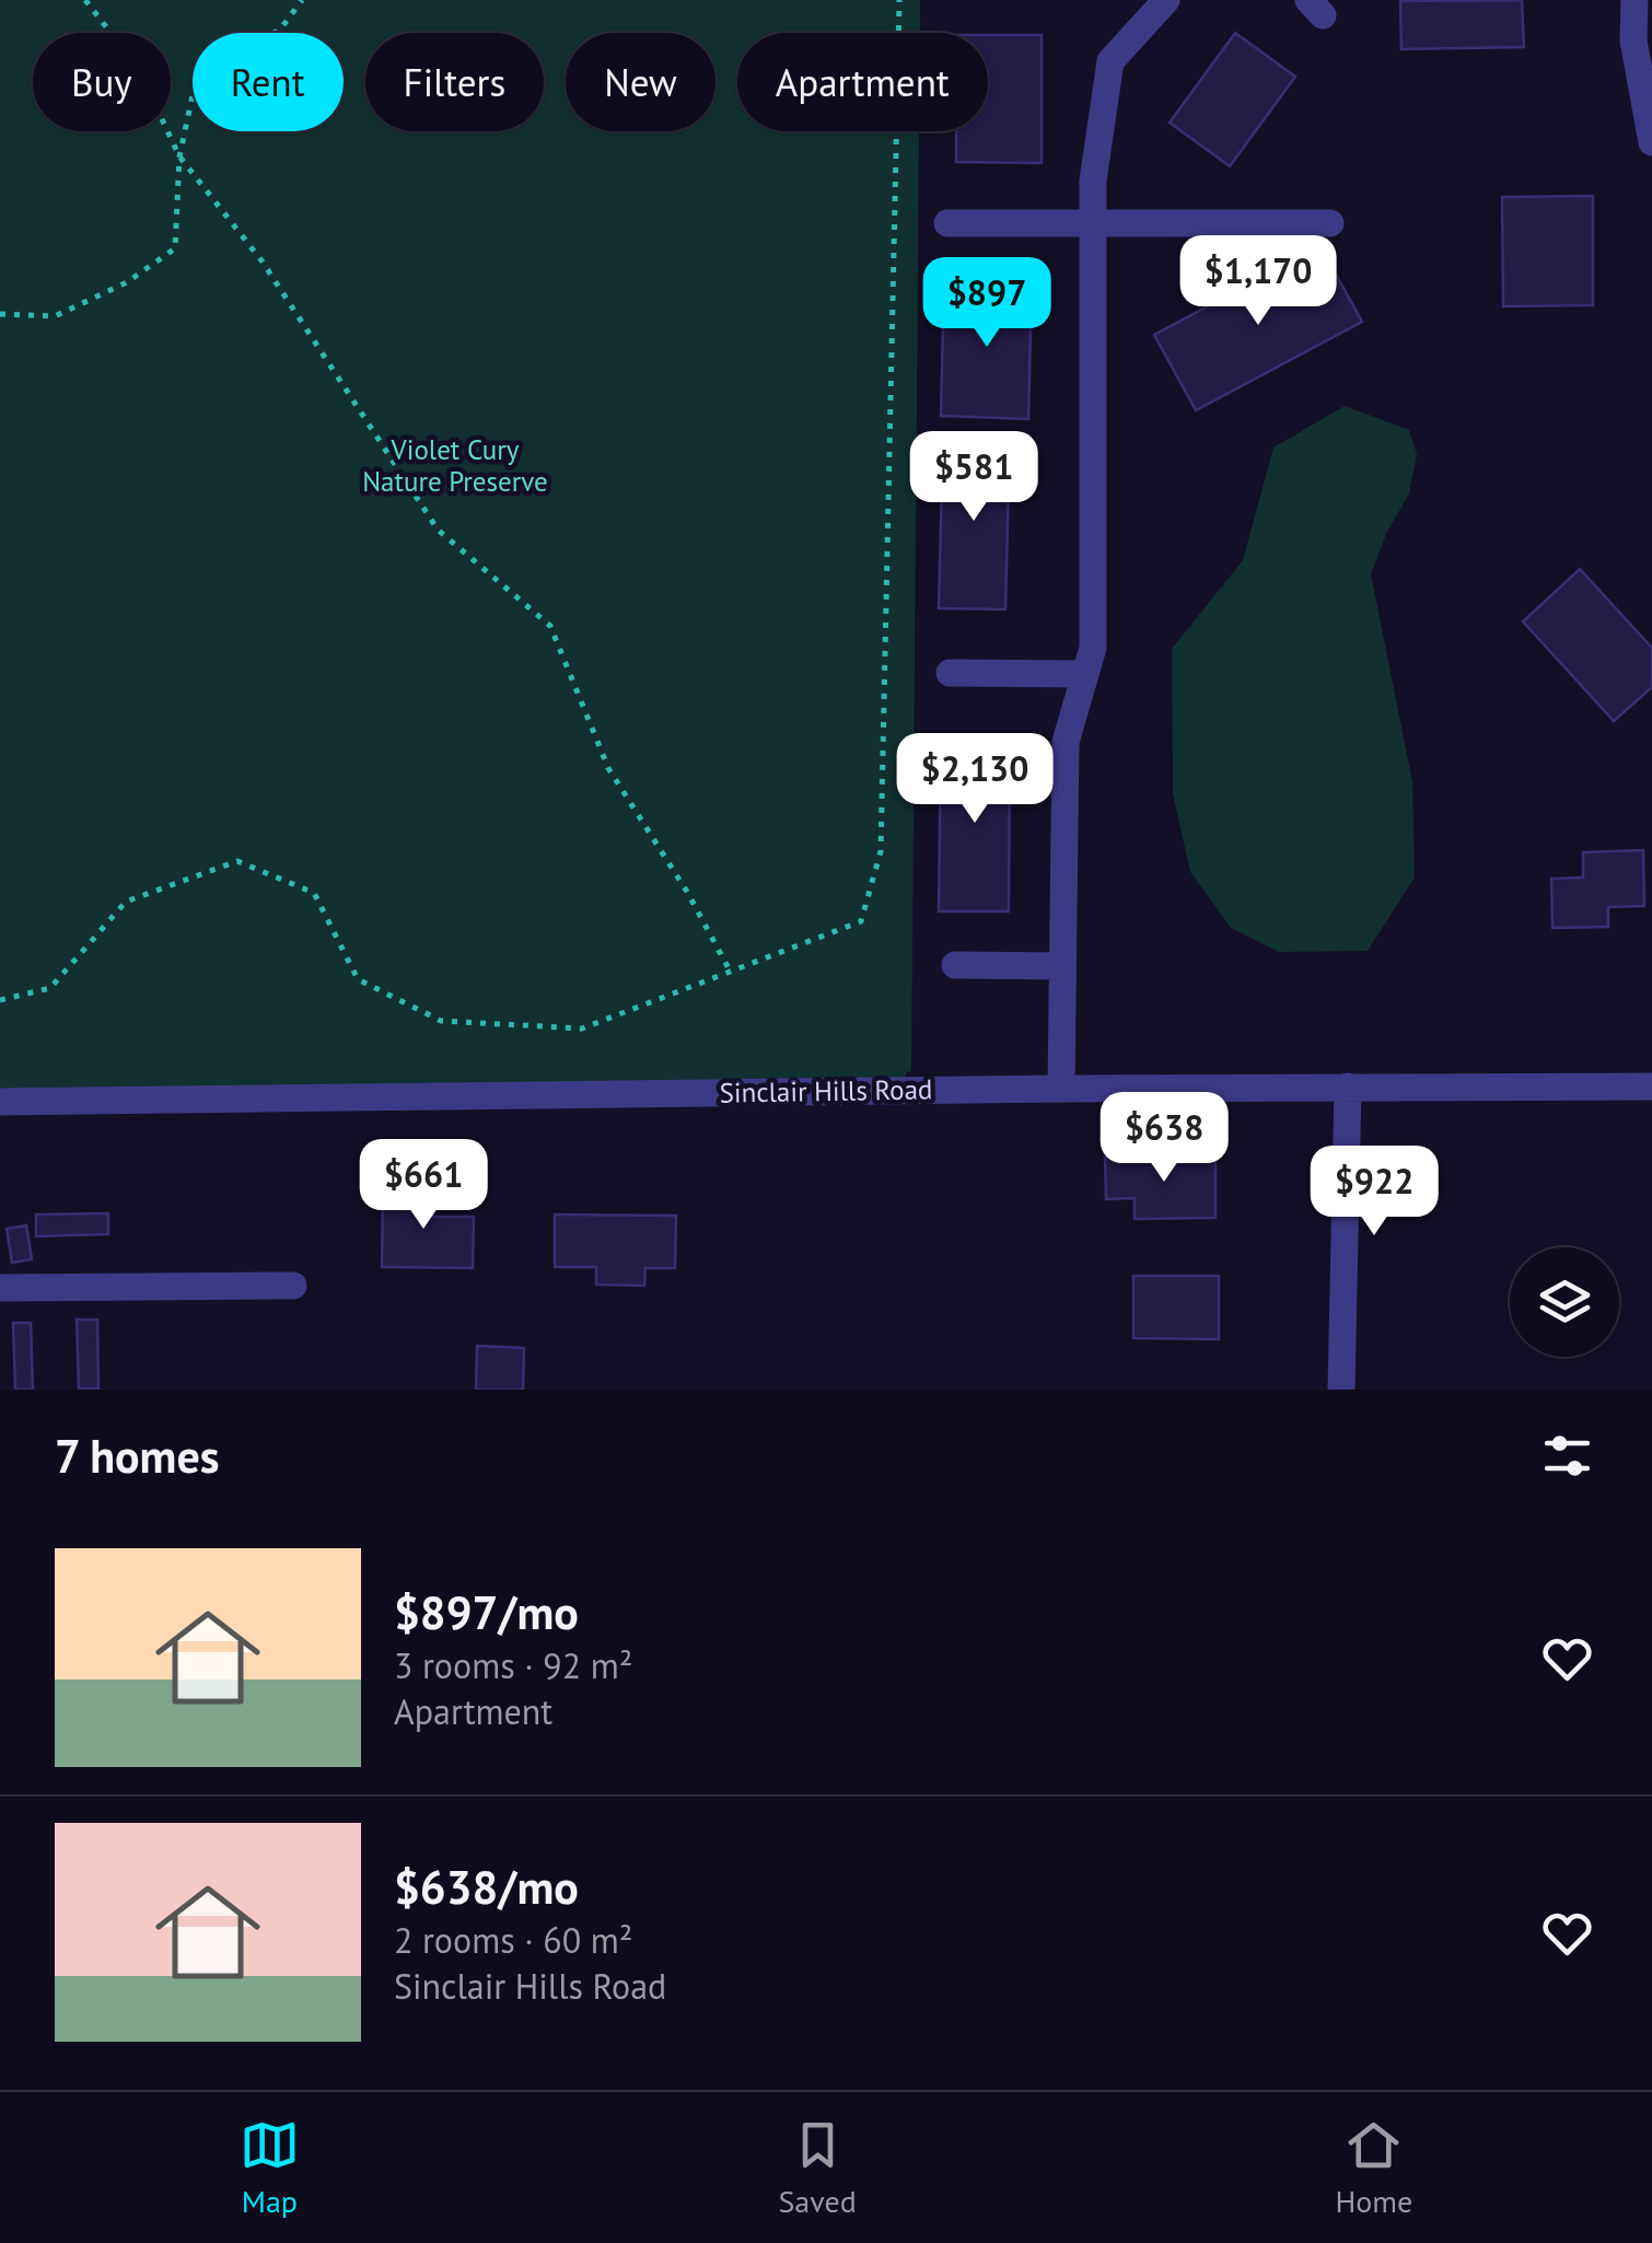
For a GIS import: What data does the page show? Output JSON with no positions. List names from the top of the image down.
{
  "streets": {
    "street": ["Sinclair Hills Road"]
  },
  "parks": ["Violet Cury Nature Preserve"],
  "page": {
    "chip": [
      "Buy",
      "Rent",
      "Filters",
      "New",
      "Apartment"
    ],
    "price": [
      "$1,170",
      "$897",
      "$581",
      "$2,130",
      "$638",
      "$661",
      "$922"
    ],
    "heading": "7 homes",
    "list": [
      {
        "name": "$897/mo",
        "note": "3 rooms · 92 m² · Apartment"
      },
      {
        "name": "$638/mo",
        "note": "2 rooms · 60 m² · Sinclair Hills Road"
      }
    ],
    "tabs": ["Map", "Saved", "Home"]
  }
}
